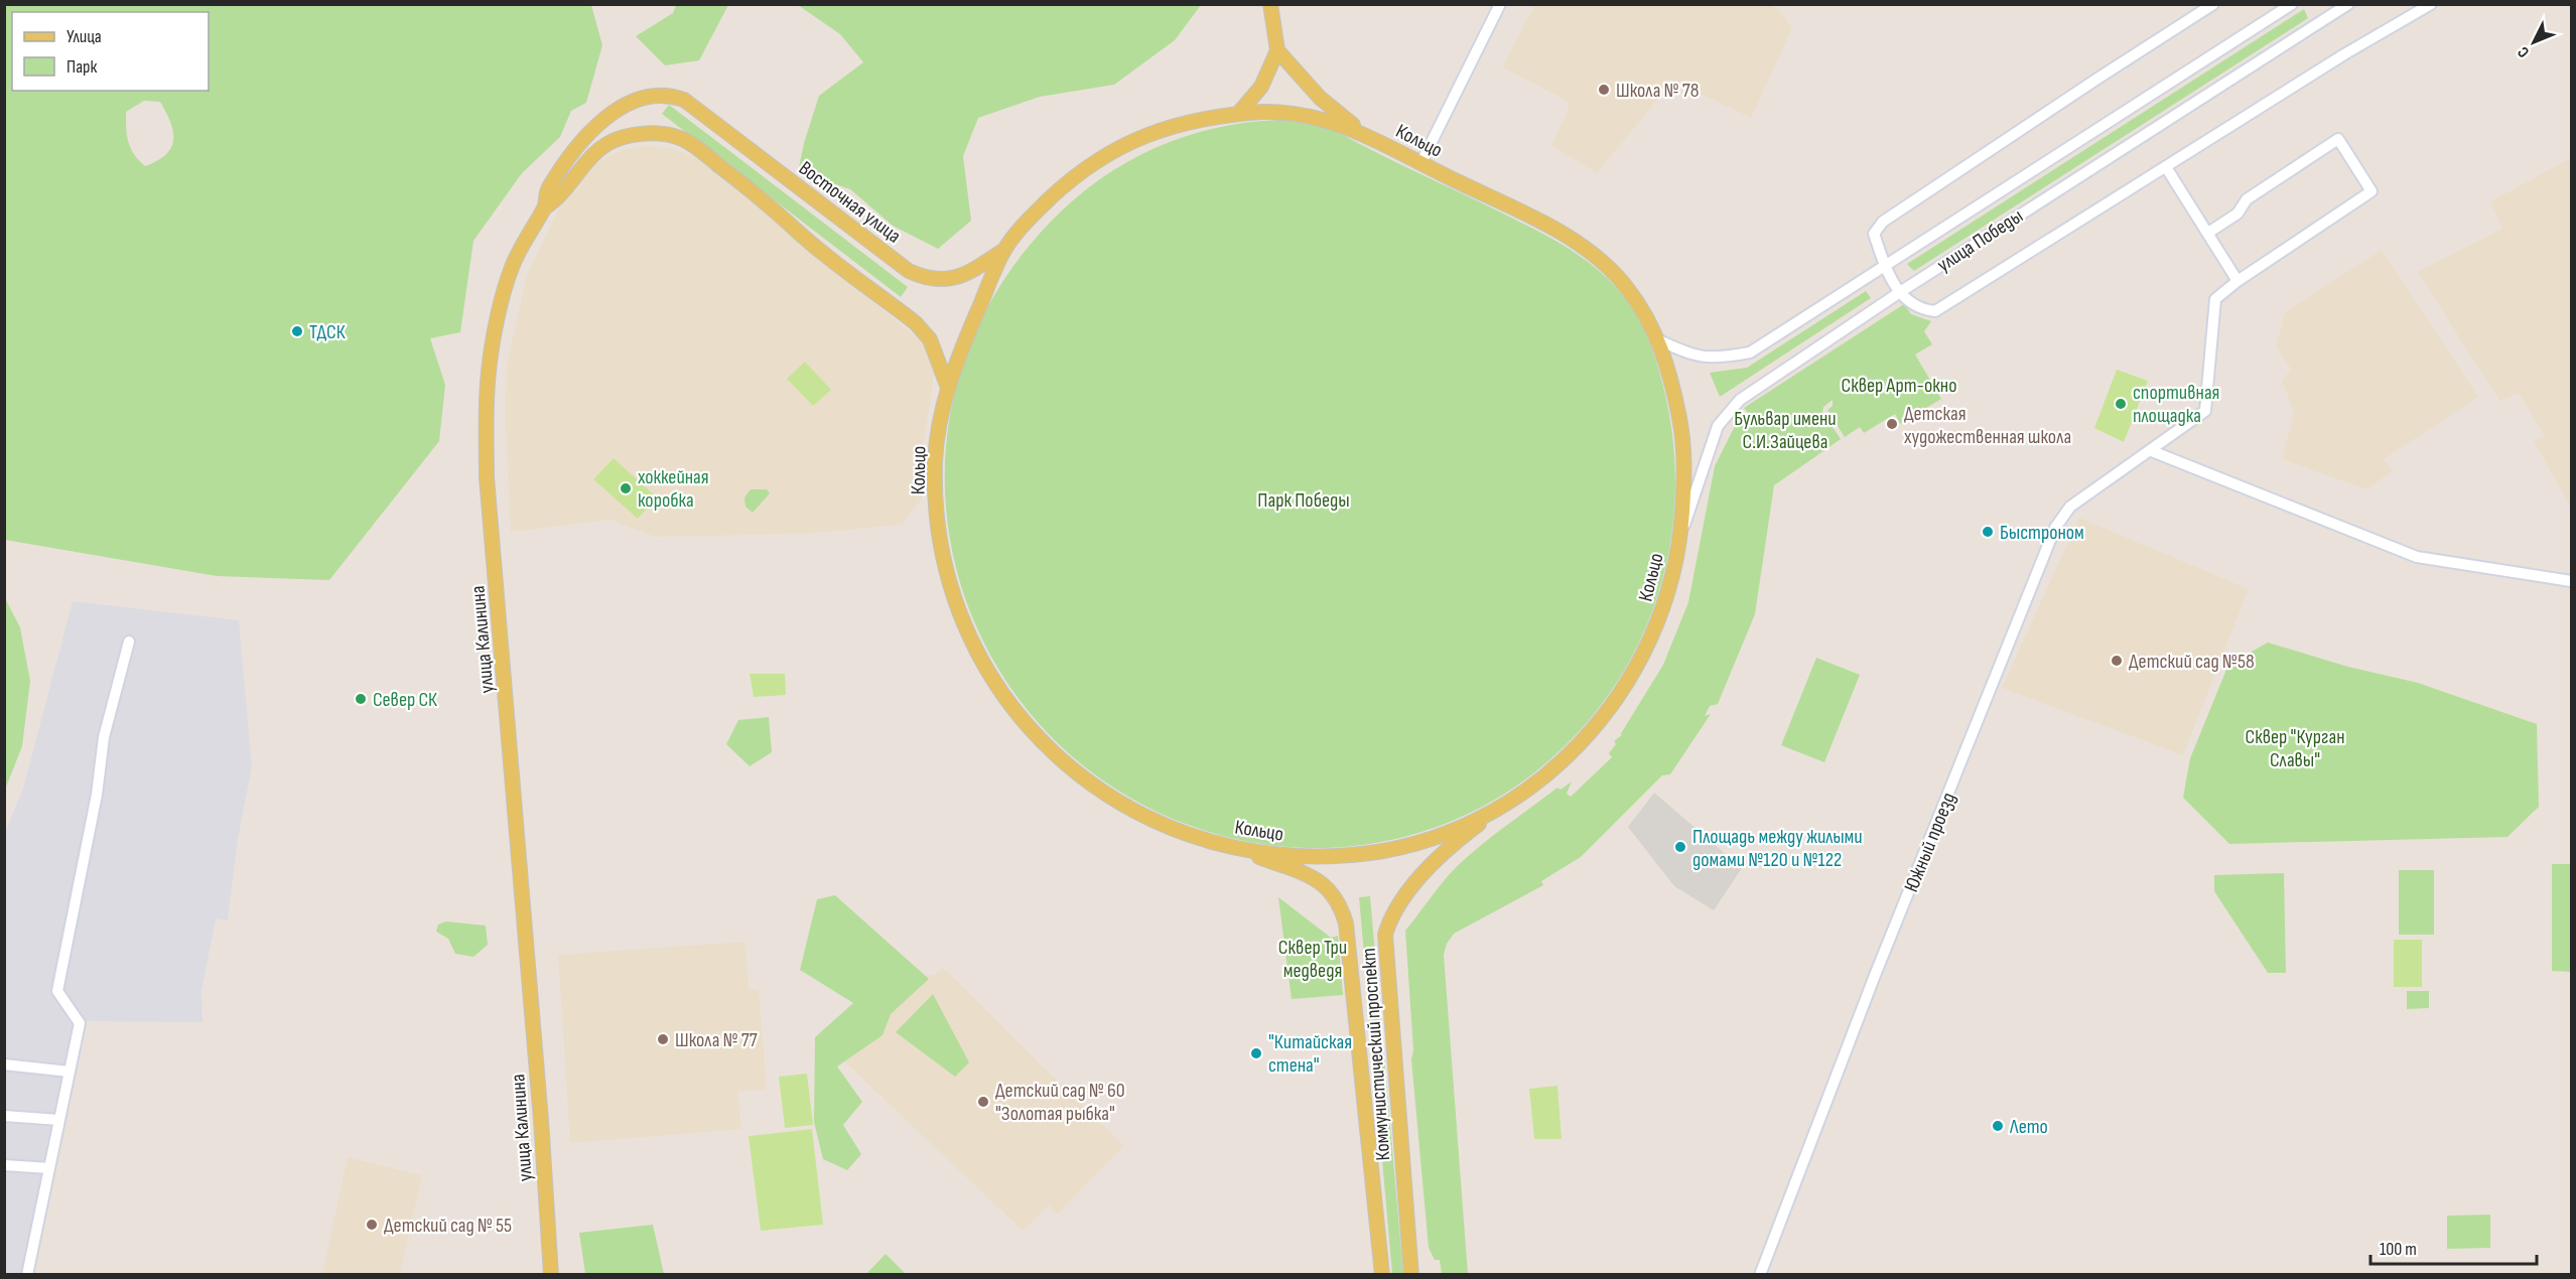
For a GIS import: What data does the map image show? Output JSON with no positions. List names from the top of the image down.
{
  "streets": {
    "main road": [
      "Кольцо",
      "Восточная улица",
      "улица Калинина",
      "Коммунистический проспект"
    ],
    "street": ["улица Победы", "Южный проезд"]
  },
  "crossings": [
    ["Кольцо", "Восточная улица"],
    ["Кольцо", "улица Победы"],
    ["Кольцо", "Коммунистический проспект"],
    ["Восточная улица", "улица Калинина"]
  ],
  "parks": [
    "Сквер Арт-окно",
    "Бульвар имени С.И.Зайцева",
    "Парк Победы",
    "Сквер \"Курган Славы\"",
    "Сквер Три медведя"
  ],
  "places": [
    "Школа № 78",
    "ТДСК",
    "спортивная площадка",
    "Детская художественная школа",
    "хоккейная коробка",
    "Быстроном",
    "Детский сад №58",
    "Север СК",
    "Площадь между жилыми домами №120 и №122",
    "Школа № 77",
    "\"Китайская стена\"",
    "Детский сад № 60 \"Золотая рыбка\"",
    "Лето",
    "Детский сад № 55"
  ],
  "legend": ["Улица", "Парк"],
  "scale_bar": "100 m",
  "north": "bottom left"
}
